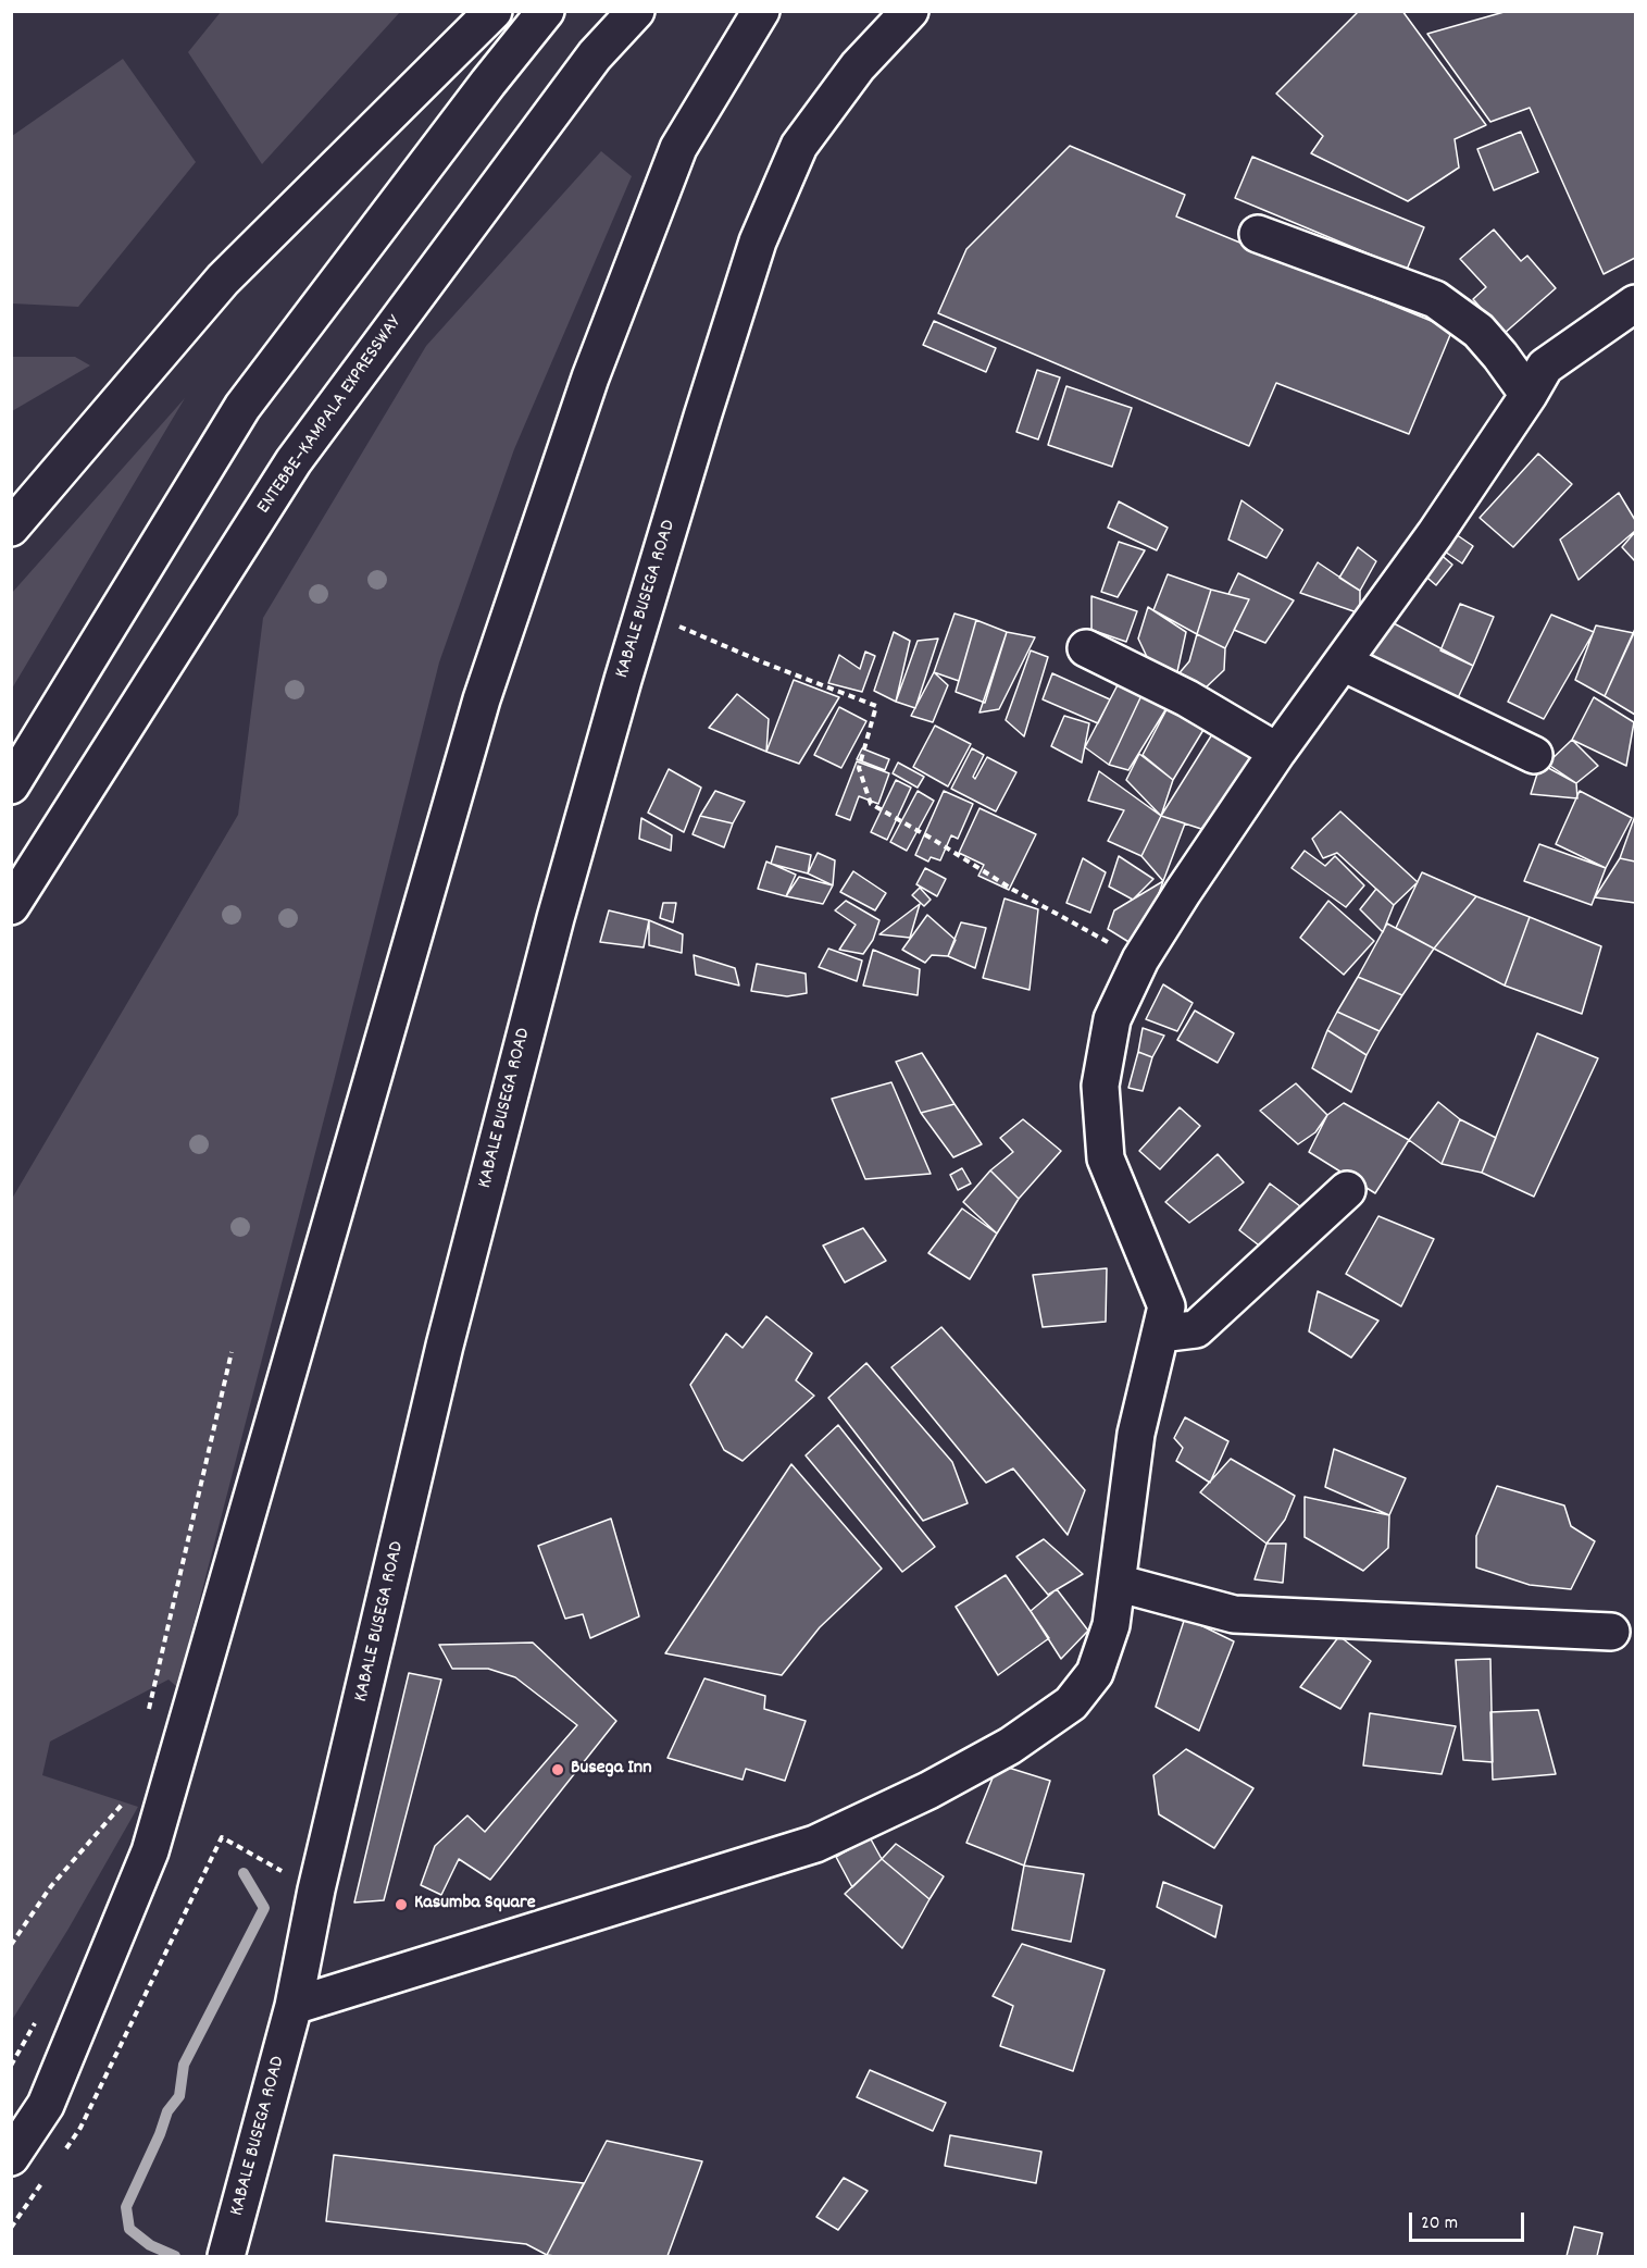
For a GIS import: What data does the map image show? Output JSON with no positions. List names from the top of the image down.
{
  "streets": {
    "main road": ["ENTEBBE–KAMPALA EXPRESSWAY", "KABALE BUSEGA ROAD"]
  },
  "places": ["Busega Inn", "Kasumba Square"],
  "scale_bar": "20 m"
}
